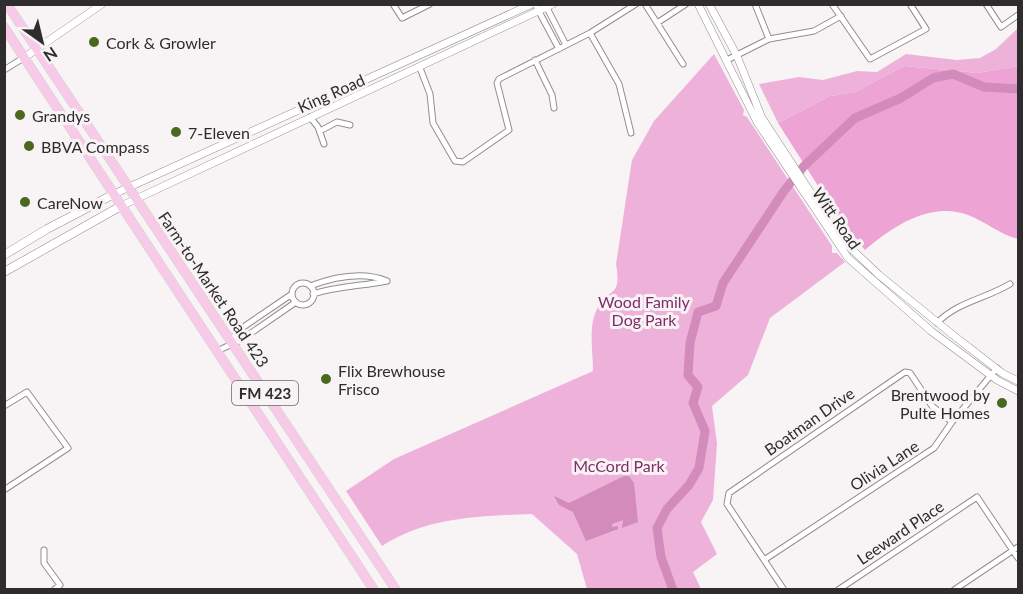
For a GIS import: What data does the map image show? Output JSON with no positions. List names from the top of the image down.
{
  "streets": {
    "main road": ["Farm-to-Market Road 423", "FM 423"],
    "street": [
      "King Road",
      "Witt Road",
      "Boatman Drive",
      "Olivia Lane",
      "Leeward Place"
    ]
  },
  "crossings": [
    ["King Road", "Farm-to-Market Road 423"],
    ["Witt Road", "Olivia Lane"],
    ["Boatman Drive", "Olivia Lane"]
  ],
  "parks": ["Wood Family Dog Park", "McCord Park"],
  "places": [
    "Cork & Growler",
    "Grandys",
    "7-Eleven",
    "BBVA Compass",
    "CareNow",
    "Flix Brewhouse Frisco",
    "Brentwood by Pulte Homes"
  ],
  "north": "bottom right"
}
